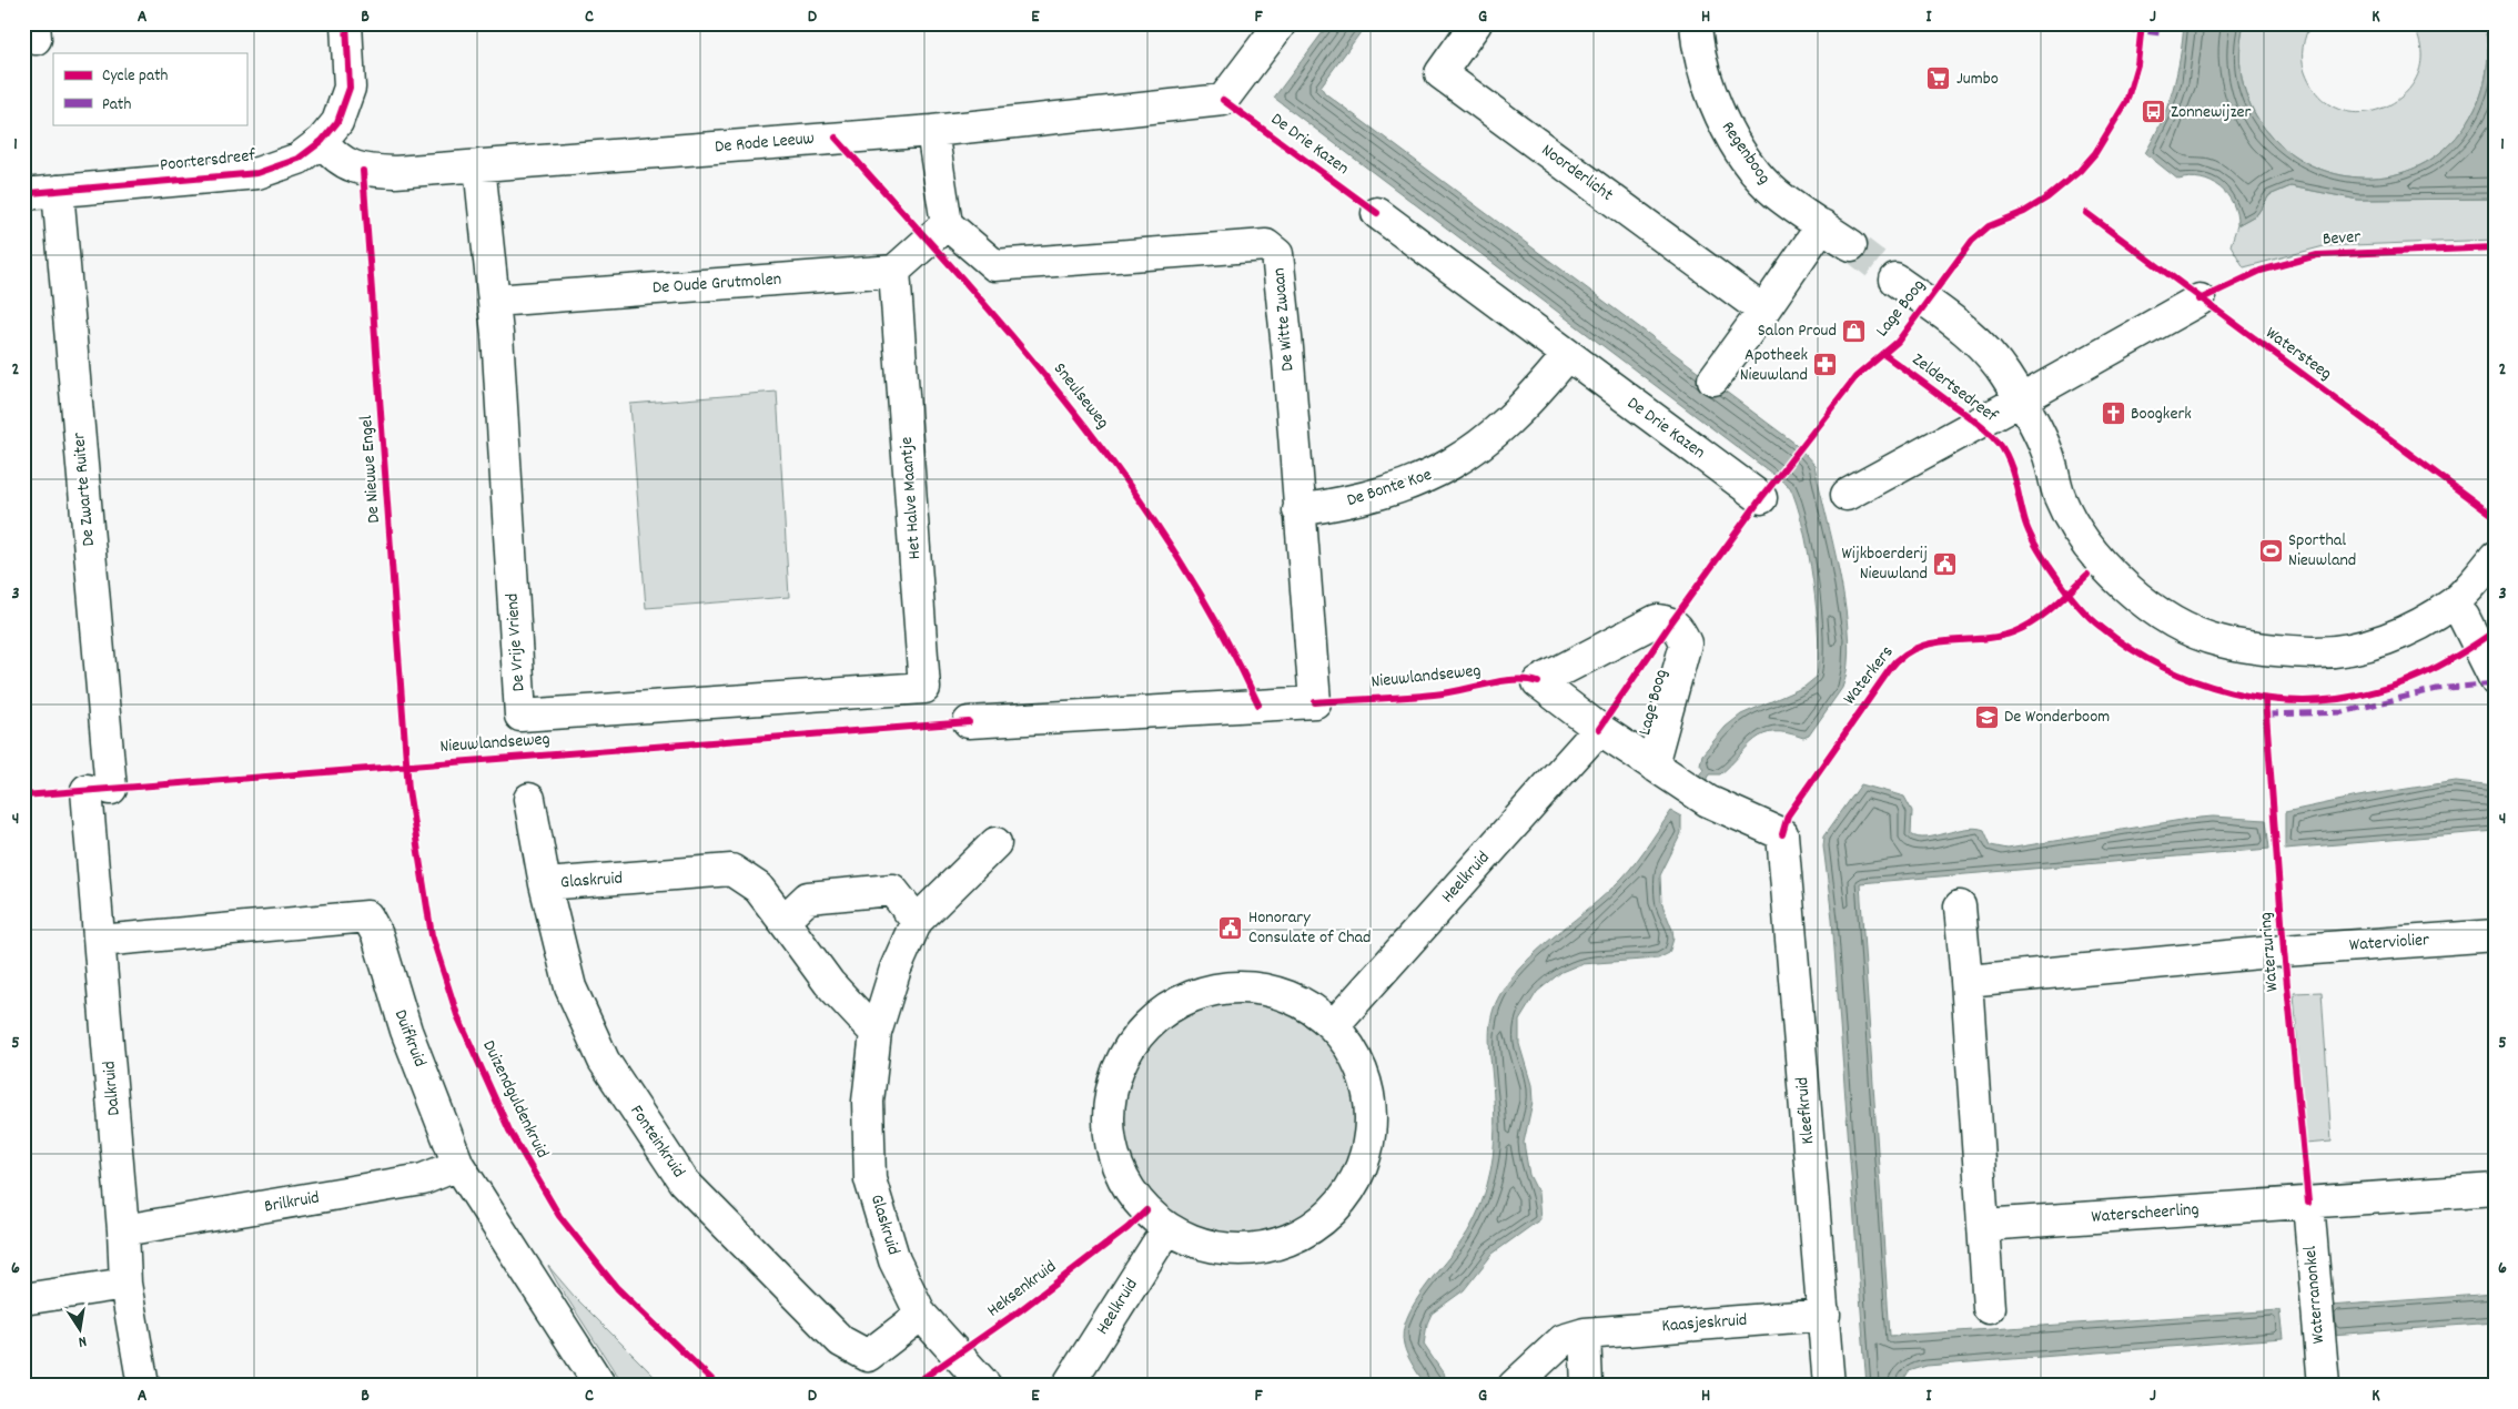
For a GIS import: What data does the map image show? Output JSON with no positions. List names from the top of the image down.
{
  "streets": {
    "street": [
      "De Rode Leeuw",
      "De Drie Kazen",
      "Regenboog",
      "Poortersdreef",
      "Noorderlicht",
      "De Oude Grutmolen",
      "Lage Boog",
      "De Witte Zwaan",
      "Zeldertsedreef",
      "De Bonte Koe",
      "De Zwarte Ruiter",
      "Het Halve Maantje",
      "De Vrije Vriend",
      "Heelkruid",
      "Glaskruid",
      "Waterviolier",
      "Duifkruid",
      "Dalkruid",
      "Kleefkruid",
      "Fonteinkruid",
      "Brilkruid",
      "Waterscheerling",
      "Waterranonkel",
      "Kaasjeskruid"
    ],
    "cycle path": [
      "Bever",
      "Watersteeg",
      "Sneulseweg",
      "De Nieuwe Engel",
      "Waterkers",
      "Nieuwlandseweg",
      "Waterzuring",
      "Heksenkruid"
    ]
  },
  "crossings": [
    ["De Rode Leeuw", "Poortersdreef"],
    ["De Rode Leeuw", "De Vrije Vriend"],
    ["De Drie Kazen", "De Bonte Koe"],
    ["Poortersdreef", "De Zwarte Ruiter"],
    ["De Oude Grutmolen", "Het Halve Maantje"],
    ["De Oude Grutmolen", "De Vrije Vriend"],
    ["Lage Boog", "Heelkruid"],
    ["Lage Boog", "Kleefkruid"],
    ["De Witte Zwaan", "De Bonte Koe"],
    ["De Zwarte Ruiter", "Dalkruid"],
    ["Het Halve Maantje", "De Vrije Vriend"],
    ["Glaskruid", "Fonteinkruid"],
    ["Duifkruid", "Dalkruid"],
    ["Duifkruid", "Brilkruid"],
    ["Dalkruid", "Brilkruid"],
    ["Kleefkruid", "Kaasjeskruid"],
    ["Waterscheerling", "Waterranonkel"]
  ],
  "places": {
    "supermarket": ["Jumbo"],
    "bus stop": ["Zonnewijzer"],
    "shop": ["Salon Proud"],
    "pharmacy": ["Apotheek Nieuwland"],
    "church": ["Boogkerk"],
    "sports": ["Sporthal Nieuwland"],
    "public building": ["Wijkboerderij Nieuwland", "Honorary Consulate of Chad"],
    "school or university": ["De Wonderboom"]
  },
  "legend": ["Cycle path", "Path"],
  "north": "bottom",
  "grid": {
    "columns": [
      "A",
      "B",
      "C",
      "D",
      "E",
      "F",
      "G",
      "H",
      "I",
      "J",
      "K"
    ],
    "rows": [
      "1",
      "2",
      "3",
      "4",
      "5",
      "6"
    ]
  }
}
